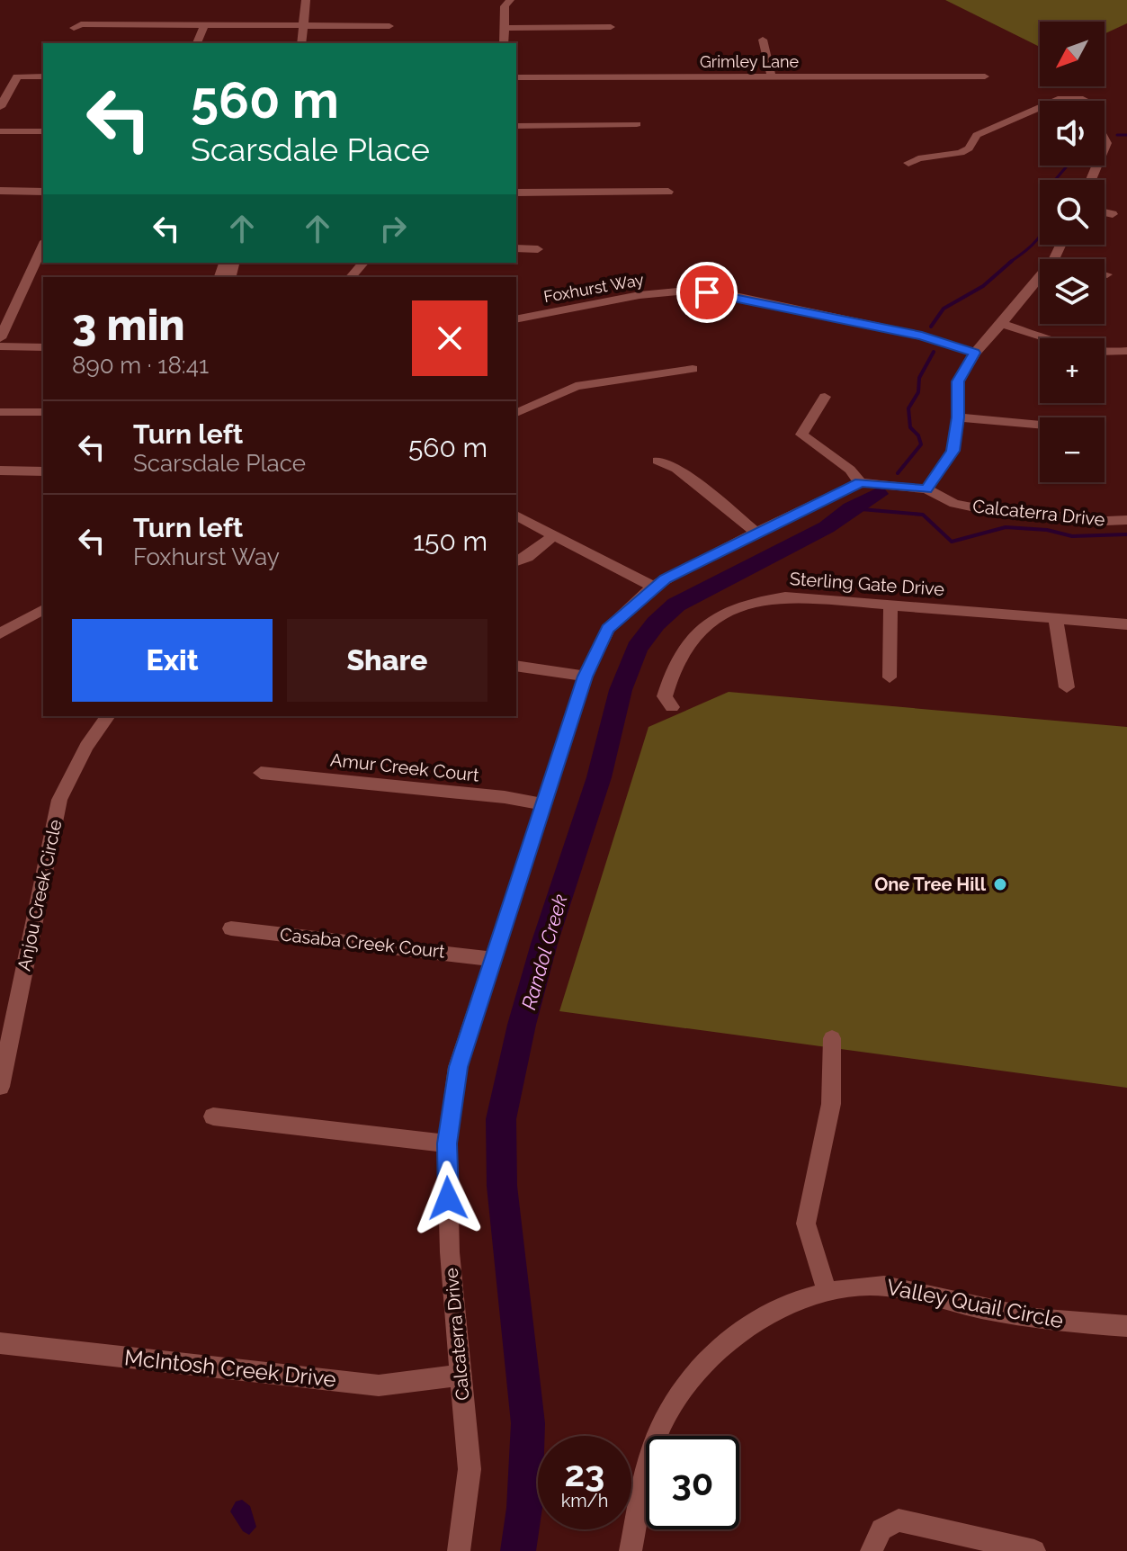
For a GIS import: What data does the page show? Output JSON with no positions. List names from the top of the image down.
{
  "streets": {
    "street": [
      "Grimley Lane",
      "Foxhurst Way",
      "Calcaterra Drive",
      "Sterling Gate Drive",
      "Amur Creek Court",
      "Anjou Creek Circle",
      "Casaba Creek Court",
      "Valley Quail Circle",
      "McIntosh Creek Drive"
    ]
  },
  "crossings": [
    ["Calcaterra Drive", "Amur Creek Court"],
    ["Calcaterra Drive", "Casaba Creek Court"],
    ["Calcaterra Drive", "McIntosh Creek Drive"]
  ],
  "water": ["Randol Creek"],
  "places": ["One Tree Hill"],
  "north": "bottom left",
  "page": {
    "map_buttons": ["+", "−"],
    "turn": ["560 m", "Scarsdale Place"],
    "heading": ["3 min", "890 m · 18:41"],
    "list": [
      {
        "name": "Turn left",
        "note": "Scarsdale Place",
        "value": "560 m"
      },
      {
        "name": "Turn left",
        "note": "Foxhurst Way",
        "value": "150 m"
      }
    ],
    "buttons": ["Exit", "Share"],
    "speed": "23 km/h",
    "limit": "30"
  }
}
